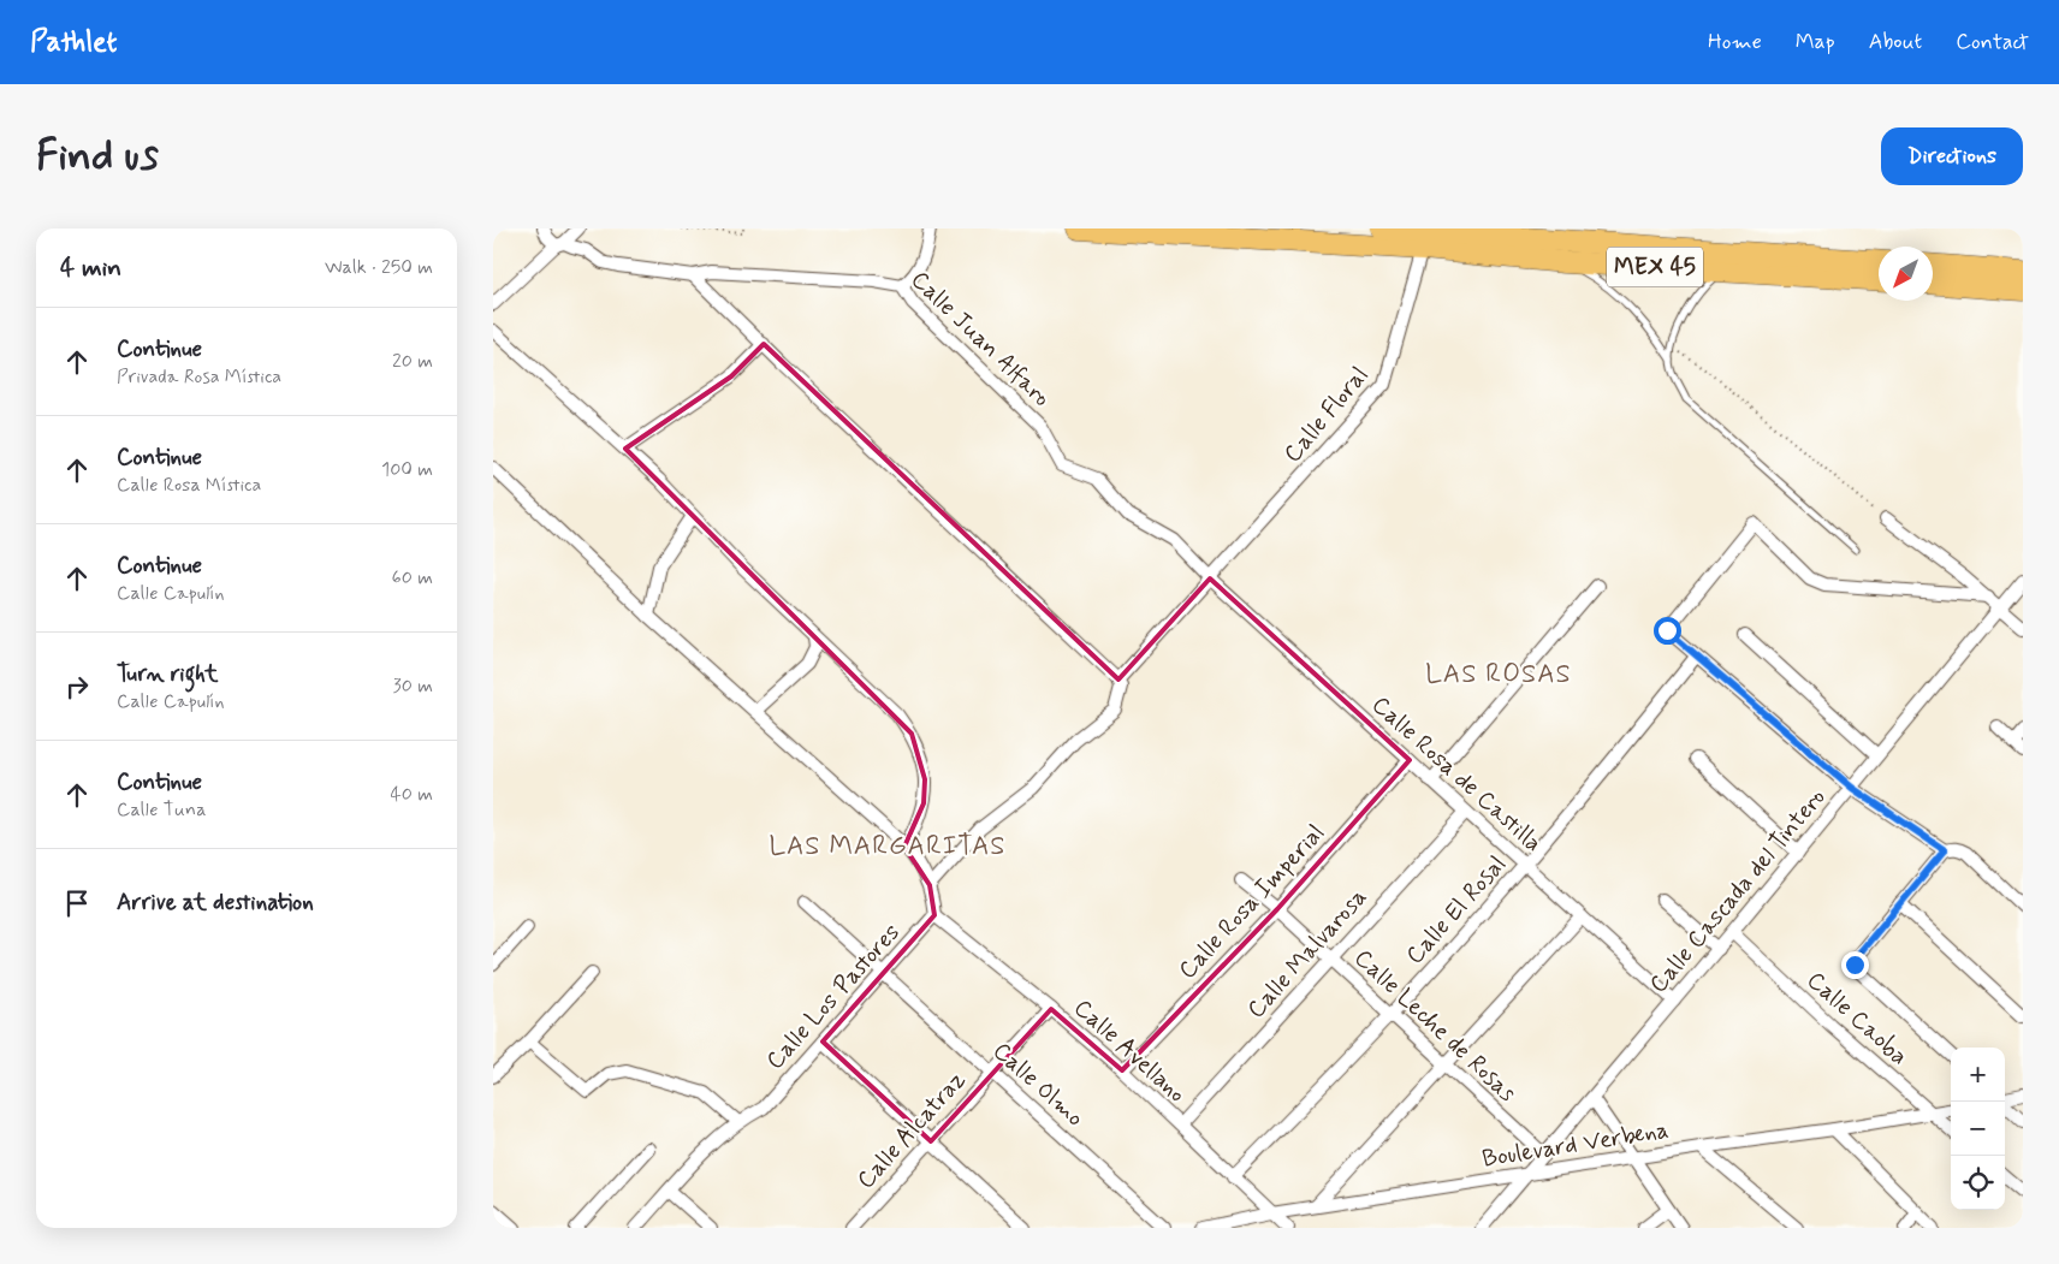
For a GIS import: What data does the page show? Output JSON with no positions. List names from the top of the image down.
{
  "streets": {
    "highway": ["MEX 45"],
    "street": [
      "Calle Juan Alfaro",
      "Calle Floral",
      "Calle Rosa de Castilla",
      "Calle Cascada del Tintero",
      "Calle Rosa Imperial",
      "Calle El Rosal",
      "Calle Malvarosa",
      "Calle Los Pastores",
      "Calle Caoba",
      "Calle Leche de Rosas",
      "Calle Avellano",
      "Calle Olmo",
      "Calle Alcatraz",
      "Boulevard Verbena"
    ]
  },
  "crossings": [
    ["MEX 45", "Calle Floral"],
    ["Calle Juan Alfaro", "Calle Floral"],
    ["Calle Juan Alfaro", "Calle Rosa de Castilla"],
    ["Calle Floral", "Calle Rosa de Castilla"],
    ["Calle Rosa de Castilla", "Calle Cascada del Tintero"],
    ["Calle Rosa de Castilla", "Calle Rosa Imperial"],
    ["Calle Rosa de Castilla", "Calle El Rosal"],
    ["Calle Rosa de Castilla", "Calle Malvarosa"],
    ["Calle Cascada del Tintero", "Calle Caoba"],
    ["Calle Cascada del Tintero", "Calle Leche de Rosas"],
    ["Calle Cascada del Tintero", "Boulevard Verbena"],
    ["Calle Rosa Imperial", "Calle Leche de Rosas"],
    ["Calle Rosa Imperial", "Calle Avellano"],
    ["Calle El Rosal", "Calle Leche de Rosas"],
    ["Calle El Rosal", "Calle Avellano"],
    ["Calle Malvarosa", "Calle Leche de Rosas"],
    ["Calle Malvarosa", "Calle Avellano"],
    ["Calle Los Pastores", "Calle Avellano"],
    ["Calle Los Pastores", "Calle Olmo"],
    ["Calle Caoba", "Boulevard Verbena"],
    ["Calle Avellano", "Calle Alcatraz"],
    ["Calle Avellano", "Boulevard Verbena"],
    ["Calle Olmo", "Calle Alcatraz"]
  ],
  "districts": ["LAS ROSAS", "LAS MARGARITAS"],
  "north": "bottom left",
  "page": {
    "header": "Pathlet",
    "nav": [
      "Home",
      "Map",
      "About",
      "Contact"
    ],
    "buttons": "Directions",
    "title": "Find us",
    "heading": ["4 min", "Walk · 250 m"],
    "list": [
      ["Continue", "Privada Rosa Mística", "20 m"],
      ["Continue", "Calle Rosa Mística", "100 m"],
      ["Continue", "Calle Capulín", "60 m"],
      ["Turn right", "Calle Capulín", "30 m"],
      ["Continue", "Calle Tuna", "40 m"],
      "Arrive at destination"
    ],
    "map_buttons": ["+", "−"]
  }
}
